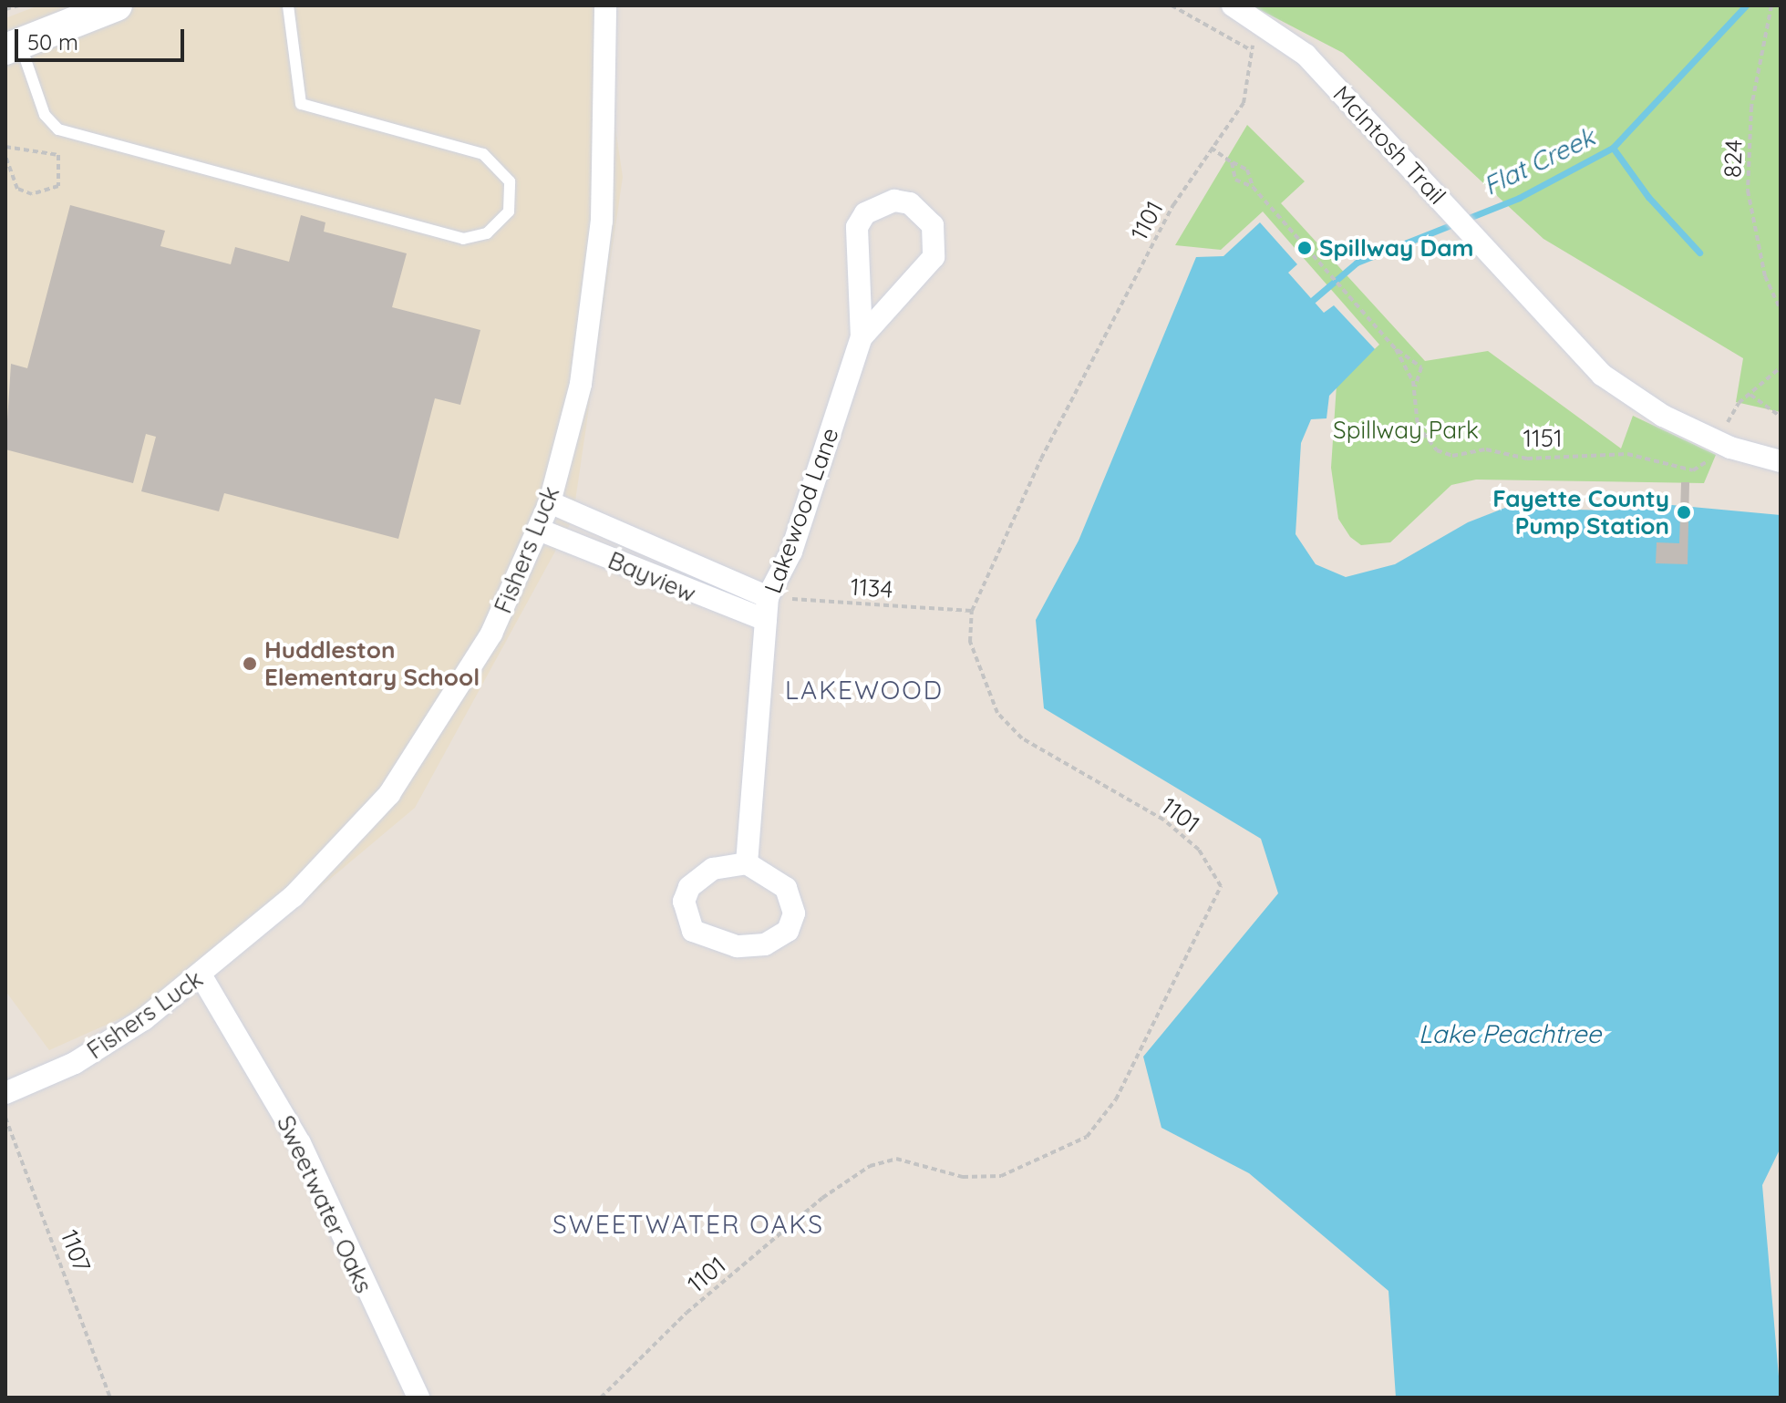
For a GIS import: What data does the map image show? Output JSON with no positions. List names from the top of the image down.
{
  "streets": {
    "street": [
      "McIntosh Trail",
      "Lakewood Lane",
      "Fishers Luck",
      "Bayview",
      "Sweetwater Oaks"
    ],
    "path": [
      "824",
      "1101",
      "1151",
      "1134",
      "1107"
    ]
  },
  "crossings": [
    ["1101", "1134"],
    ["Lakewood Lane", "Bayview"],
    ["Lakewood Lane", "1134"],
    ["Fishers Luck", "Bayview"],
    ["Fishers Luck", "Sweetwater Oaks"],
    ["Bayview", "1134"]
  ],
  "districts": ["LAKEWOOD", "SWEETWATER OAKS"],
  "water": ["Flat Creek", "Lake Peachtree"],
  "parks": ["Spillway Park"],
  "places": ["Spillway Dam", "Fayette County Pump Station", "Huddleston Elementary School"],
  "scale_bar": "50 m"
}
